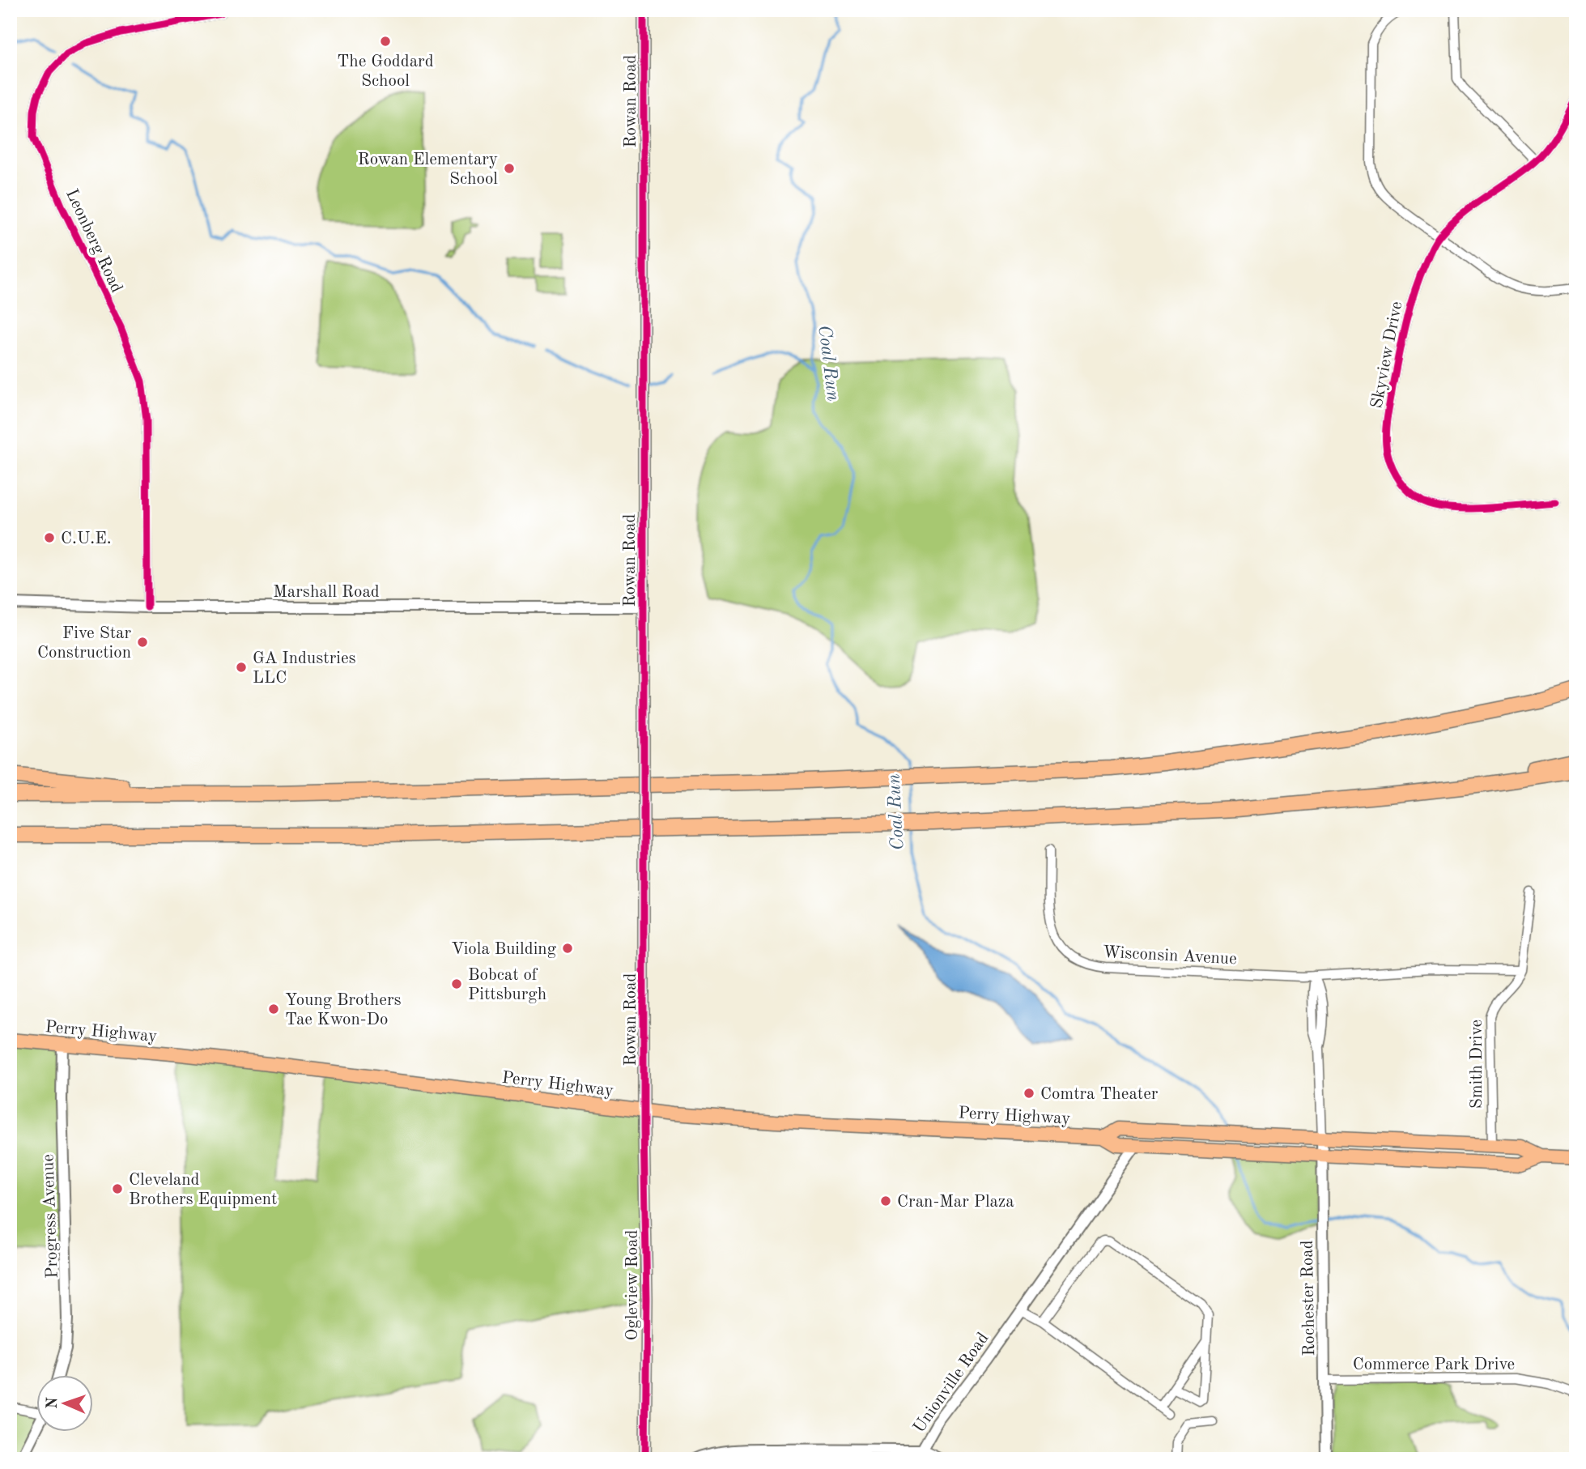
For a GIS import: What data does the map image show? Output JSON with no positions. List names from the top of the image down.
{
  "streets": {
    "main road": ["Perry Highway"],
    "street": [
      "Rowan Road",
      "Leonberg Road",
      "Skyview Drive",
      "Marshall Road",
      "Wisconsin Avenue",
      "Smith Drive",
      "Progress Avenue",
      "Ogleview Road",
      "Rochester Road",
      "Commerce Park Drive",
      "Unionville Road"
    ]
  },
  "crossings": [
    ["Rowan Road", "Marshall Road"],
    ["Rowan Road", "Perry Highway"],
    ["Rowan Road", "Ogleview Road"],
    ["Leonberg Road", "Marshall Road"],
    ["Wisconsin Avenue", "Smith Drive"],
    ["Perry Highway", "Smith Drive"],
    ["Perry Highway", "Progress Avenue"],
    ["Perry Highway", "Ogleview Road"],
    ["Perry Highway", "Rochester Road"],
    ["Perry Highway", "Unionville Road"],
    ["Rochester Road", "Commerce Park Drive"]
  ],
  "water": ["Coal Run"],
  "places": [
    "The Goddard School",
    "Rowan Elementary School",
    "C.U.E.",
    "Five Star Construction",
    "GA Industries LLC",
    "Viola Building",
    "Bobcat of Pittsburgh",
    "Young Brothers Tae Kwon-Do",
    "Comtra Theater",
    "Cleveland Brothers Equipment",
    "Cran-Mar Plaza"
  ],
  "north": "left"
}
